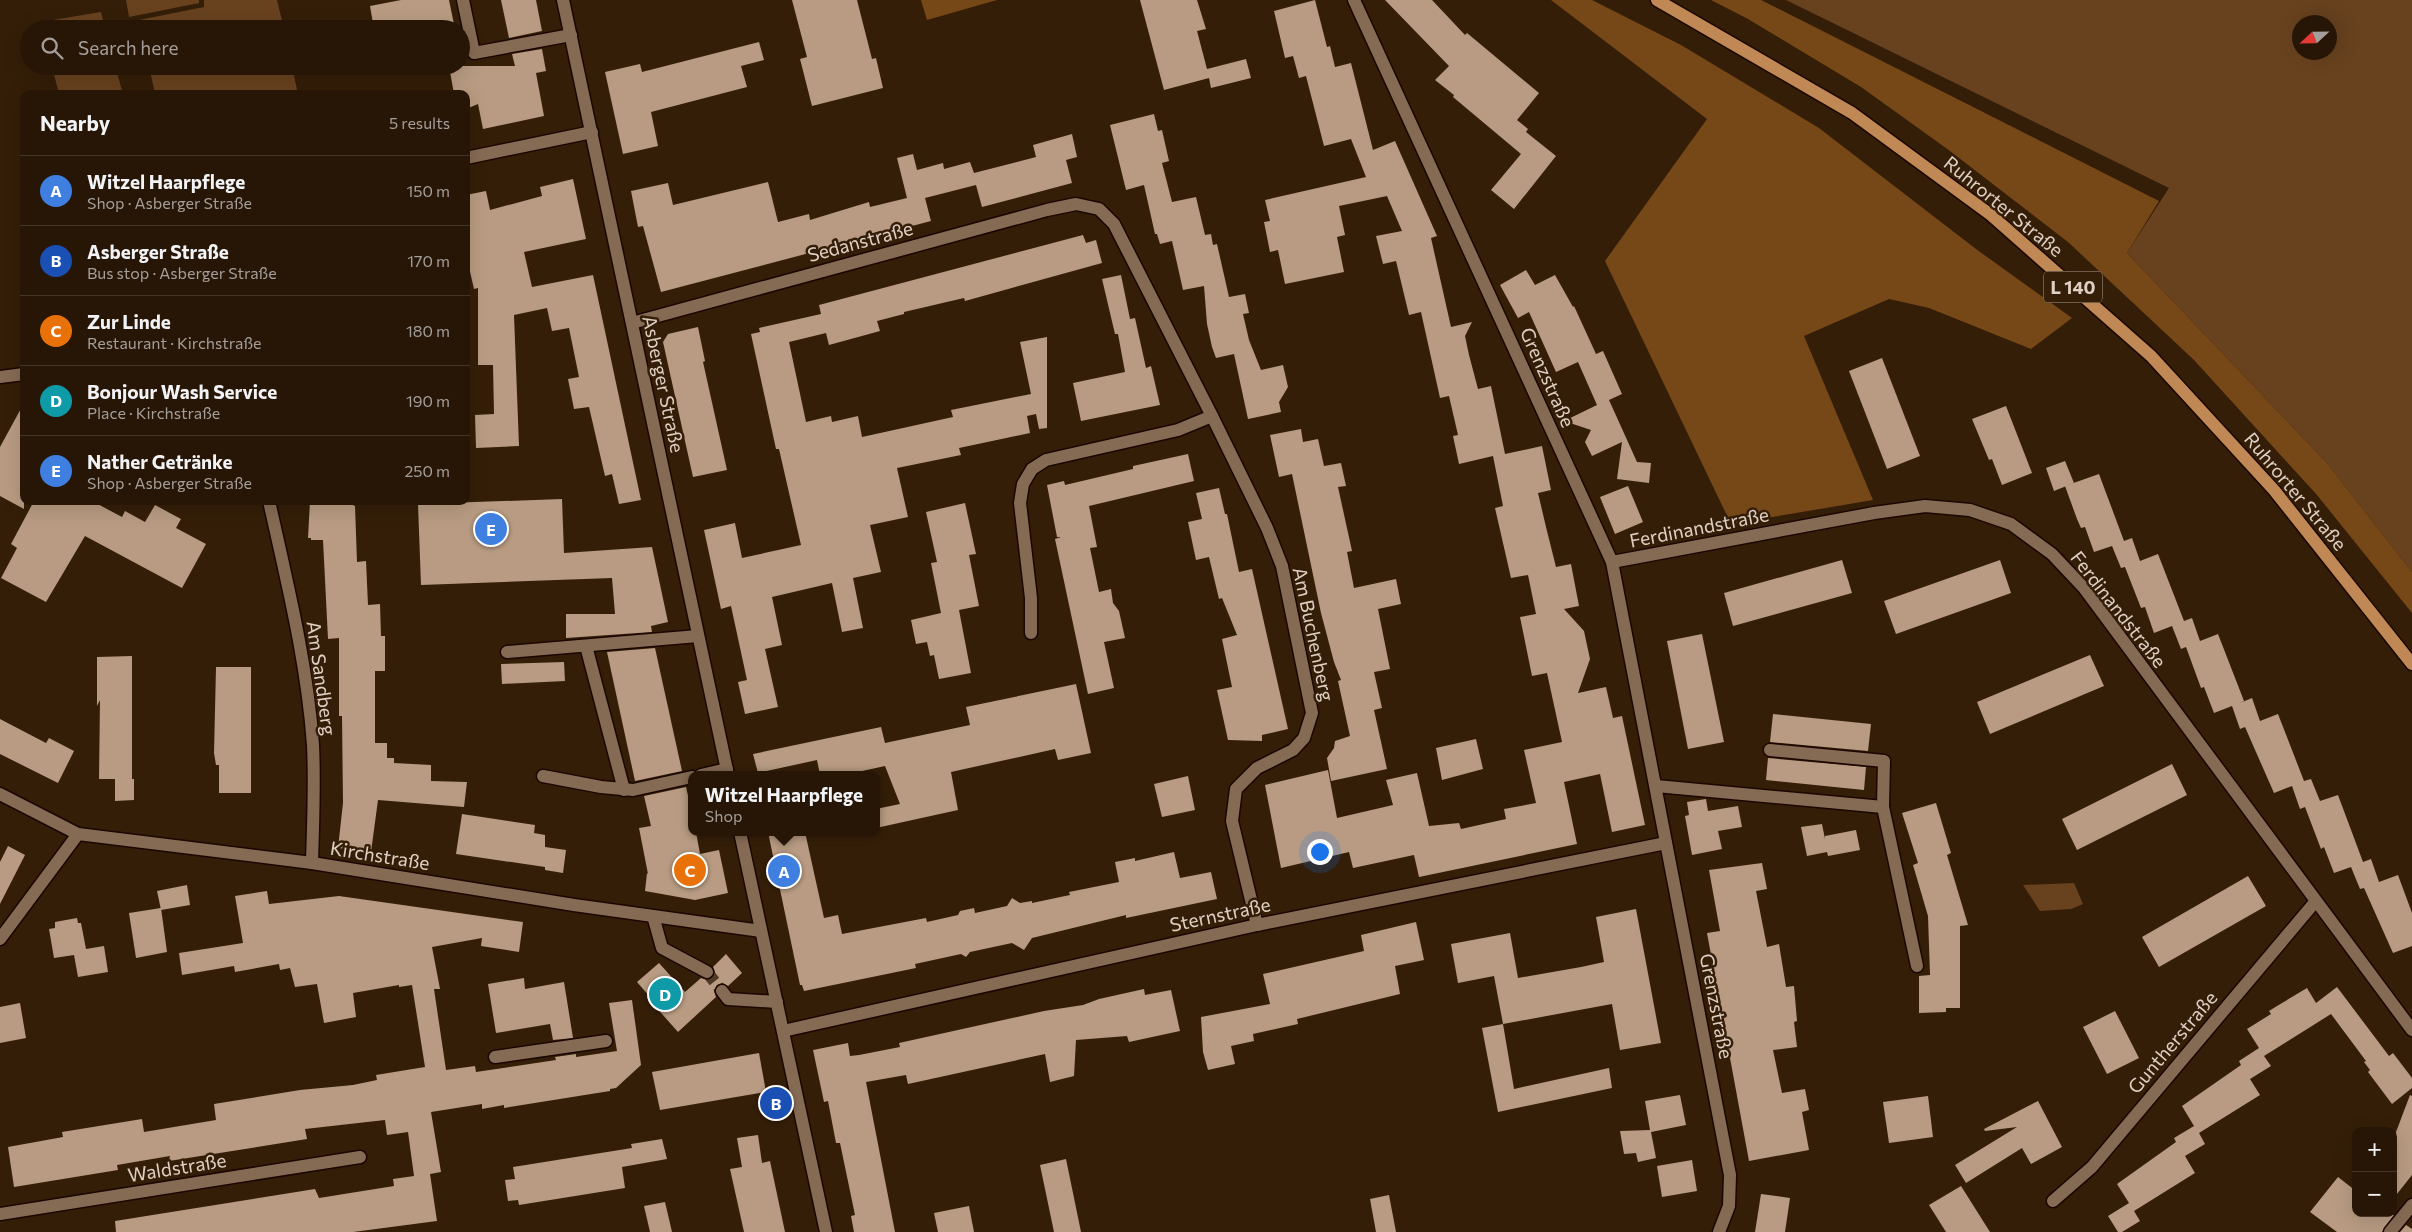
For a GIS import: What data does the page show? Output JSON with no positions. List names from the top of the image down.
{
  "streets": {
    "main road": ["Ruhrorter Straße", "L 140"],
    "street": [
      "Sedanstraße",
      "Grenzstraße",
      "Asberger Straße",
      "Ferdinandstraße",
      "Am Buchenberg",
      "Am Sandberg",
      "Kirchstraße",
      "Sternstraße",
      "Guntherstraße",
      "Waldstraße"
    ]
  },
  "crossings": [
    ["Sedanstraße", "Asberger Straße"],
    ["Sedanstraße", "Am Buchenberg"],
    ["Grenzstraße", "Ferdinandstraße"],
    ["Grenzstraße", "Sternstraße"],
    ["Ferdinandstraße", "Guntherstraße"],
    ["Am Buchenberg", "Sternstraße"],
    ["Am Sandberg", "Kirchstraße"]
  ],
  "north": "left",
  "page": {
    "search": "Search here",
    "heading": ["Nearby", "5 results"],
    "list": [
      {
        "mark": "A",
        "name": "Witzel Haarpflege",
        "note": "Shop · Asberger Straße",
        "value": "150 m"
      },
      {
        "mark": "B",
        "name": "Asberger Straße",
        "note": "Bus stop · Asberger Straße",
        "value": "170 m"
      },
      {
        "mark": "C",
        "name": "Zur Linde",
        "note": "Restaurant · Kirchstraße",
        "value": "180 m"
      },
      {
        "mark": "D",
        "name": "Bonjour Wash Service",
        "note": "Place · Kirchstraße",
        "value": "190 m"
      },
      {
        "mark": "E",
        "name": "Nather Getränke",
        "note": "Shop · Asberger Straße",
        "value": "250 m"
      }
    ],
    "pins": [
      "E",
      "C",
      "A",
      "D",
      "B"
    ],
    "popup": ["Witzel Haarpflege", "Shop"],
    "map_buttons": ["+", "−"]
  }
}
